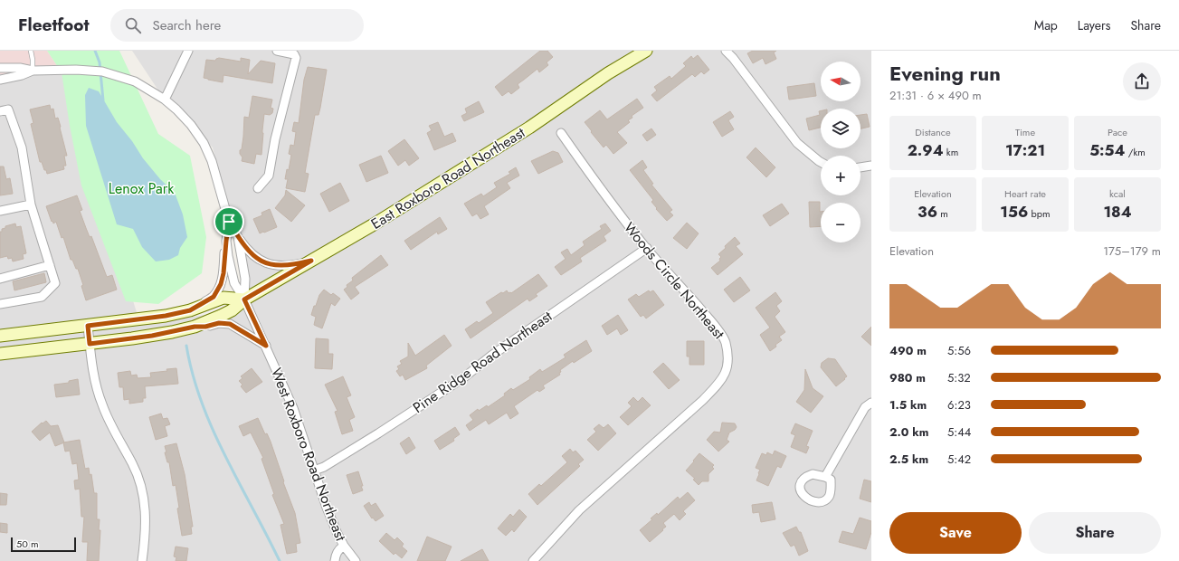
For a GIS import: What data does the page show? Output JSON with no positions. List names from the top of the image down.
{
  "streets": {
    "main road": ["East Roxboro Road Northeast"],
    "street": ["Woods Circle Northeast", "Pine Ridge Road Northeast", "West Roxboro Road Northeast"]
  },
  "crossings": [
    ["East Roxboro Road Northeast", "West Roxboro Road Northeast"],
    ["Woods Circle Northeast", "Pine Ridge Road Northeast"],
    ["Pine Ridge Road Northeast", "West Roxboro Road Northeast"]
  ],
  "parks": ["Lenox Park"],
  "scale_bar": "50 m",
  "north": "left",
  "page": {
    "header": "Fleetfoot",
    "search": "Search here",
    "nav": ["Map", "Layers", "Share"],
    "heading": ["Evening run", "21:31 · 6 × 490 m"],
    "map_buttons": ["+", "−"],
    "stats": [
      ["Distance", "2.94 km"],
      ["Time", "17:21"],
      ["Pace", "5:54 /km"],
      ["Elevation", "36 m"],
      ["Heart rate", "156 bpm"],
      ["kcal", "184"]
    ],
    "chart": ["Elevation", "175–179 m"],
    "list": [
      {
        "name": "490 m",
        "note": "5:56"
      },
      {
        "name": "980 m",
        "note": "5:32"
      },
      {
        "name": "1.5 km",
        "note": "6:23"
      },
      {
        "name": "2.0 km",
        "note": "5:44"
      },
      {
        "name": "2.5 km",
        "note": "5:42"
      }
    ],
    "buttons": ["Save", "Share"],
    "scale": "50 m"
  }
}
